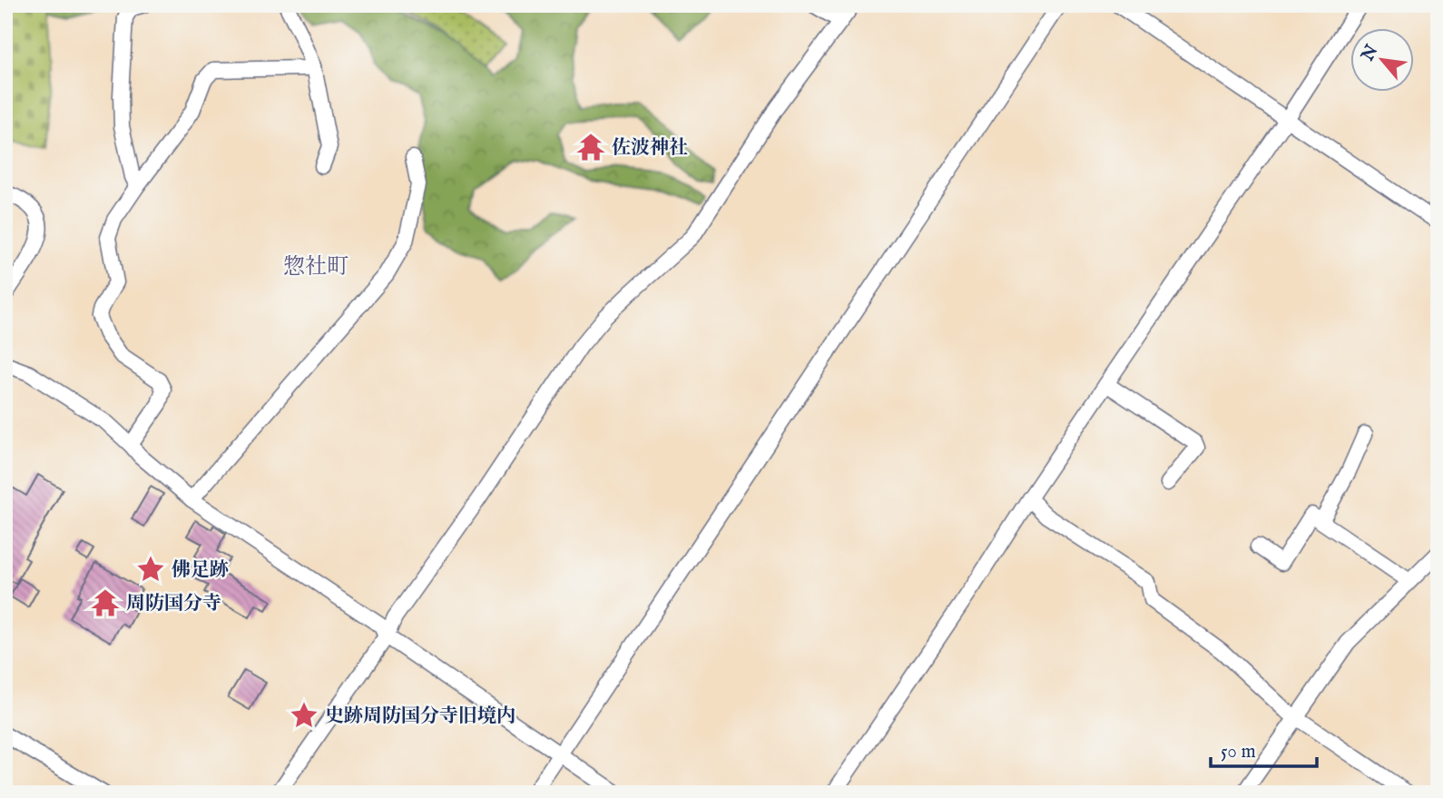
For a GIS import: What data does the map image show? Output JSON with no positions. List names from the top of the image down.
{
  "districts": ["惣社町"],
  "places": {
    "temple": ["佐波神社", "周防国分寺"],
    "place": ["佛足跡", "史跡周防国分寺旧境内"]
  },
  "scale_bar": "50 m",
  "north": "top left"
}
